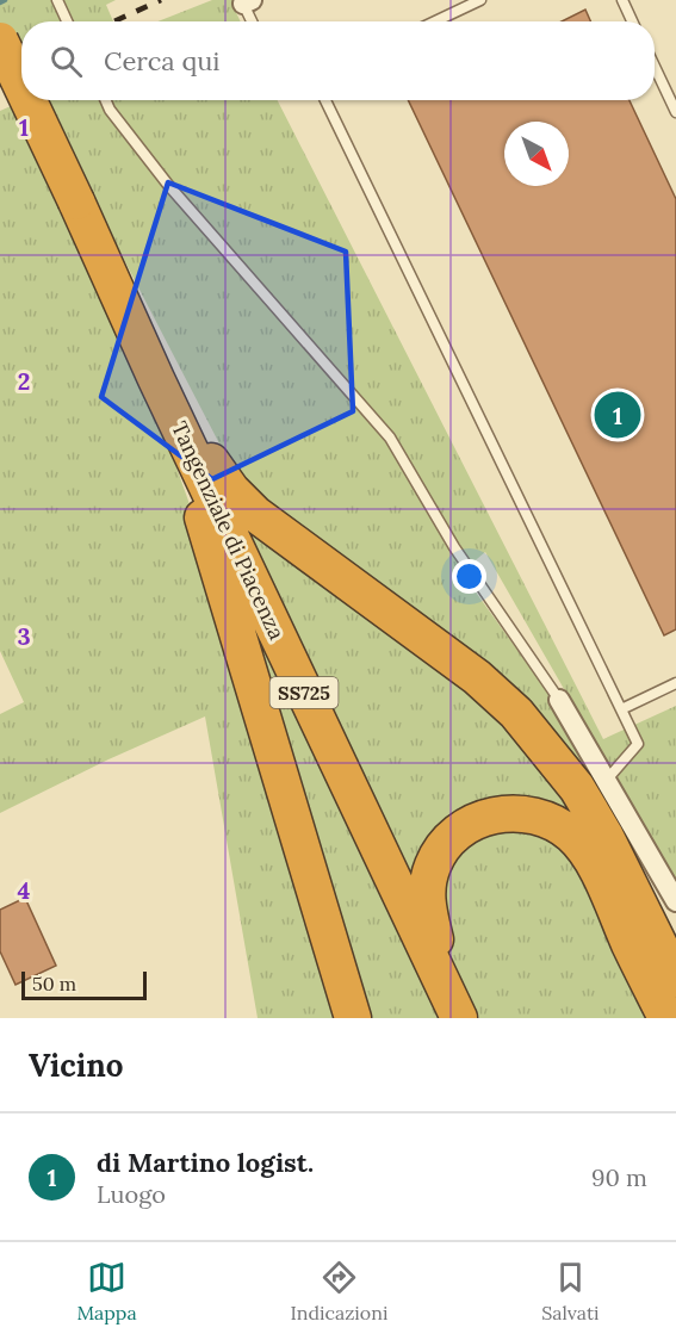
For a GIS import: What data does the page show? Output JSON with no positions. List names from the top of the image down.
{
  "streets": {
    "highway": ["Tangenziale di Piacenza", "SS725"]
  },
  "scale_bar": "50 m",
  "north": "bottom right",
  "page": {
    "search": "Cerca qui",
    "pins": "1",
    "scale": "50 m",
    "heading": "Vicino",
    "list": [
      {
        "mark": "1",
        "name": "di Martino logist.",
        "note": "Luogo",
        "value": "90 m"
      }
    ],
    "nav": ["Mappa", "Indicazioni", "Salvati"]
  },
  "grid": {
    "rows": [
      "1",
      "2",
      "3",
      "4"
    ]
  }
}
